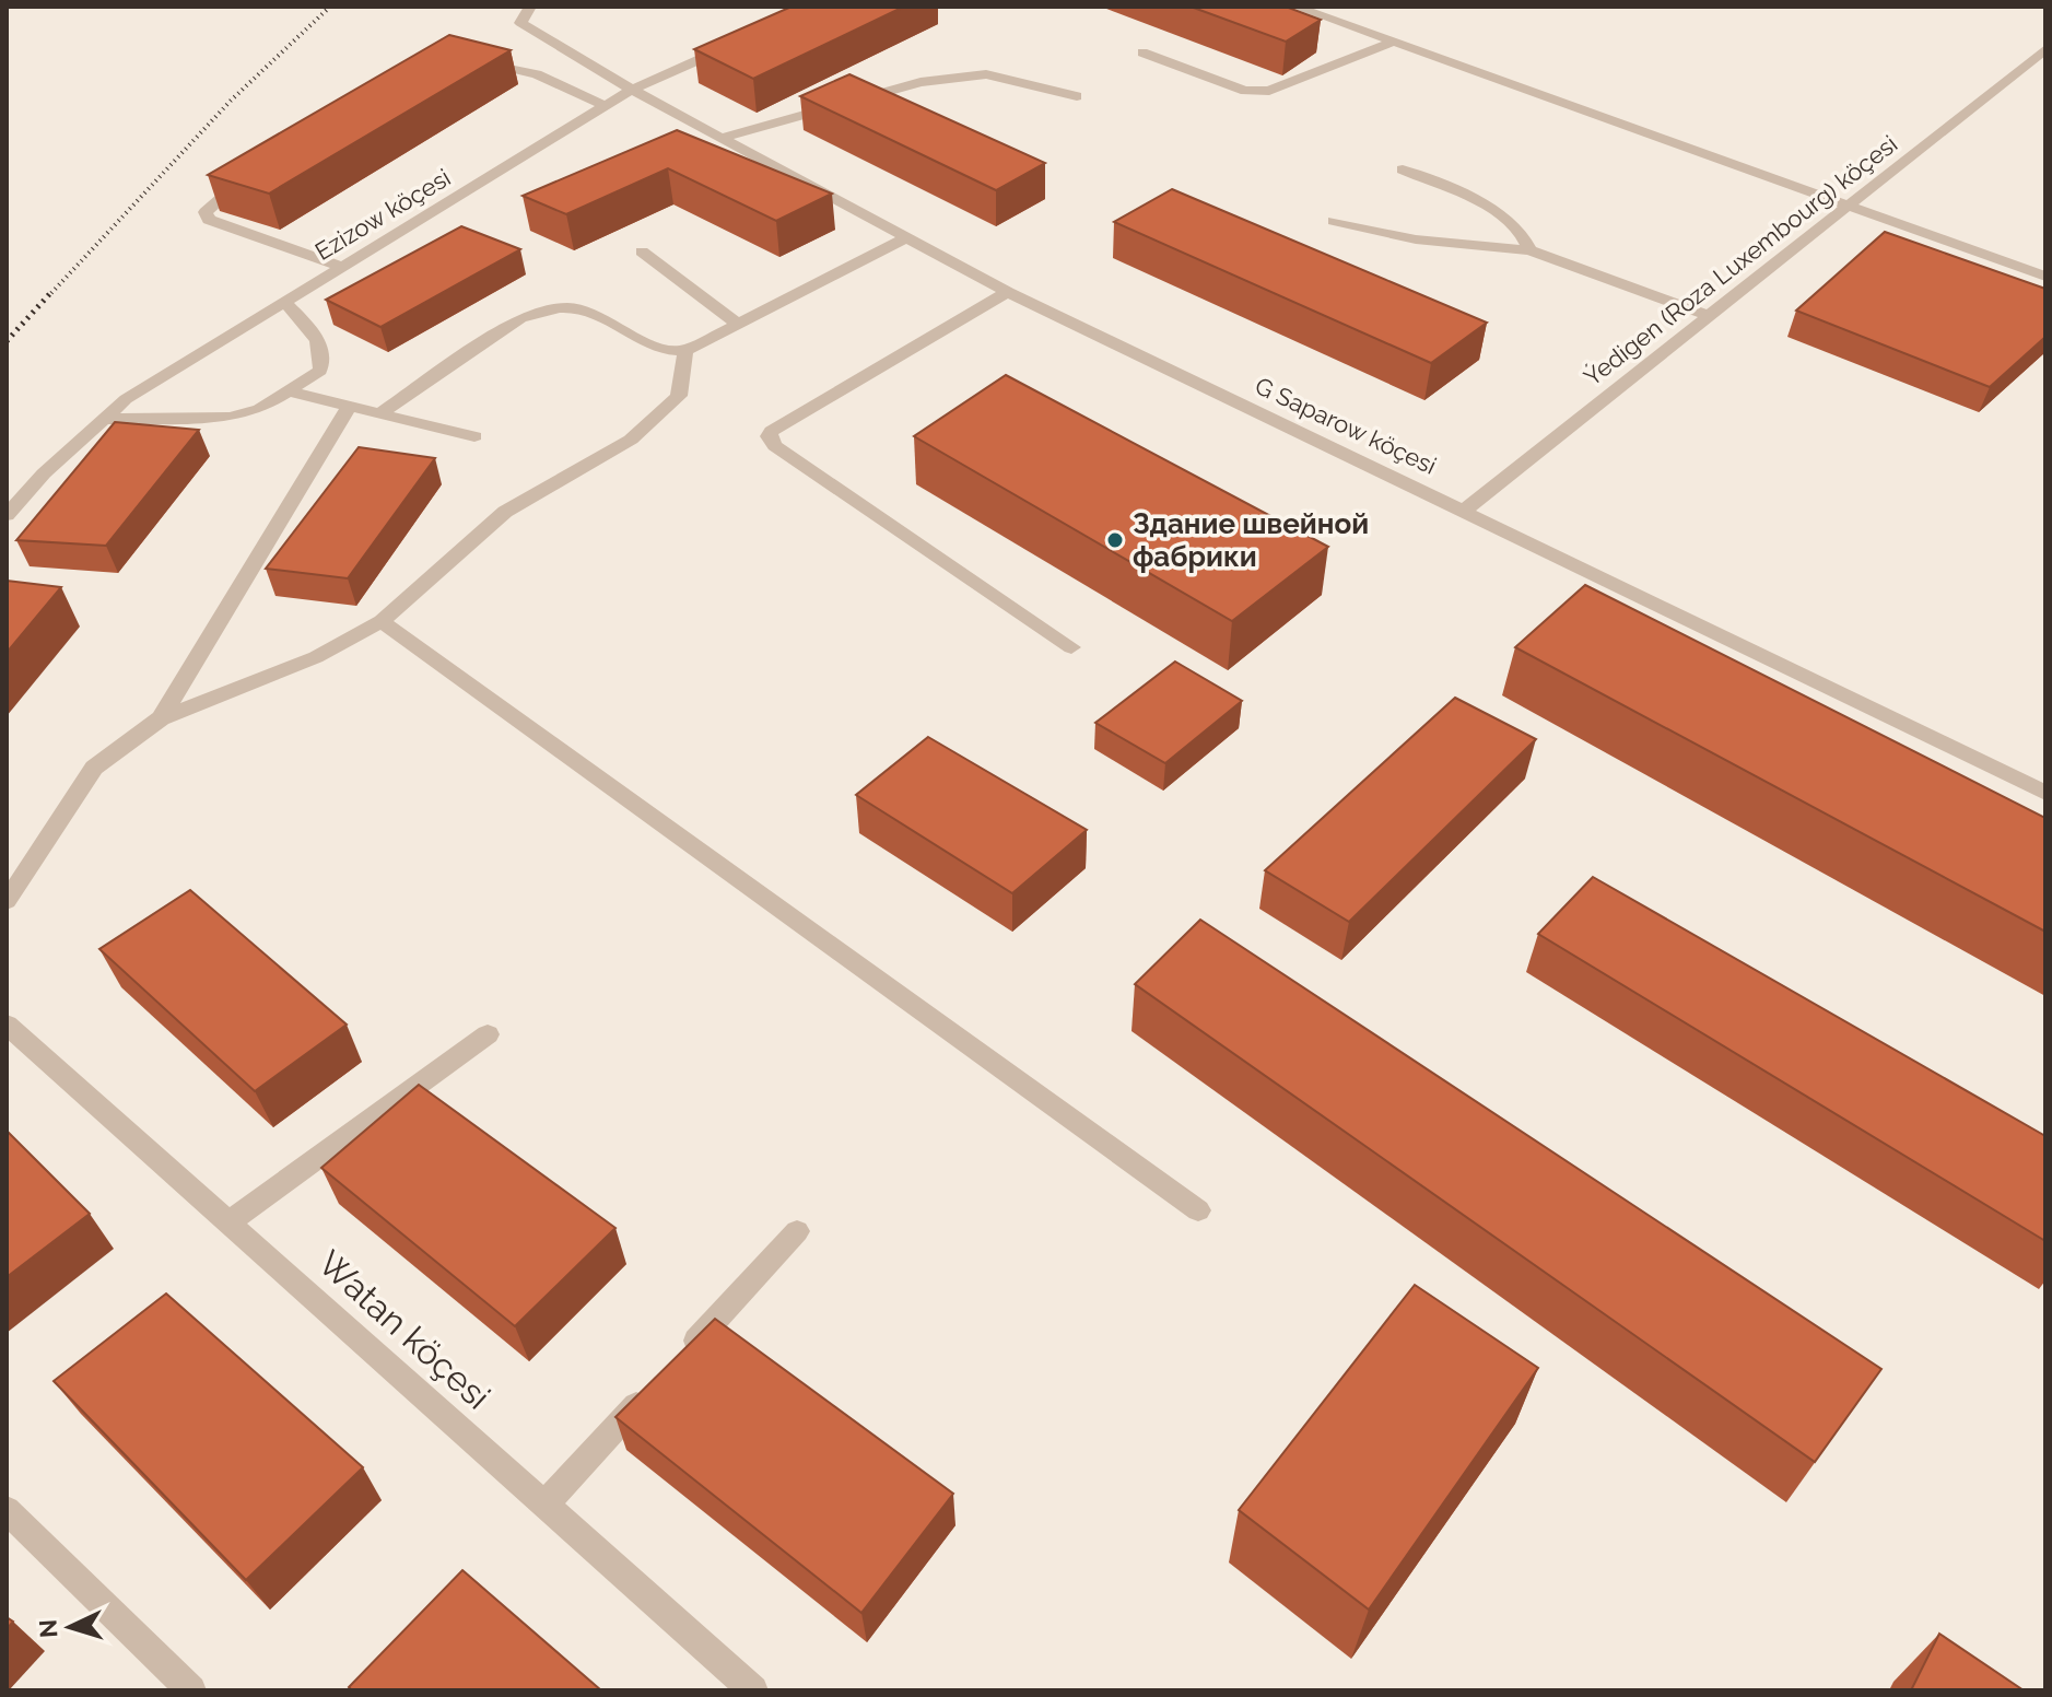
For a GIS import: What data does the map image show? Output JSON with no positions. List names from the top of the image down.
{
  "streets": {
    "street": [
      "Ezizow köçesi",
      "Ýedigen (Roza Luxembourg) köçesi",
      "G Saparow köçesi",
      "Watan köçesi"
    ]
  },
  "crossings": [
    ["Ezizow köçesi", "G Saparow köçesi"],
    ["Ýedigen (Roza Luxembourg) köçesi", "G Saparow köçesi"]
  ],
  "places": ["Здание швейной фабрики"],
  "north": "left"
}
